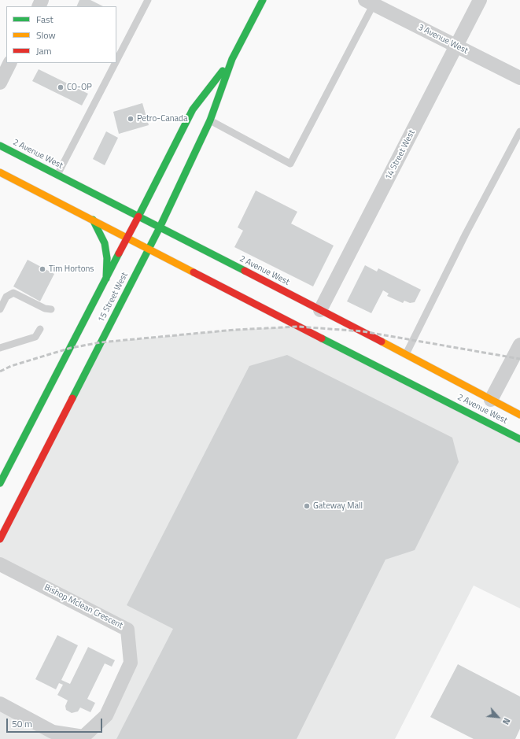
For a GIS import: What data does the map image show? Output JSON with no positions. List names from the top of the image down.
{
  "streets": {
    "main road": ["2 Avenue West", "15 Street West"],
    "street": ["3 Avenue West", "14 Street West", "Bishop Mclean Crescent"]
  },
  "crossings": [
    ["3 Avenue West", "14 Street West"],
    ["2 Avenue West", "14 Street West"],
    ["2 Avenue West", "15 Street West"]
  ],
  "places": [
    "CO-OP",
    "Petro-Canada",
    "Tim Hortons",
    "Gateway Mall"
  ],
  "legend": ["Fast", "Slow", "Jam"],
  "scale_bar": "50 m",
  "north": "bottom right"
}
